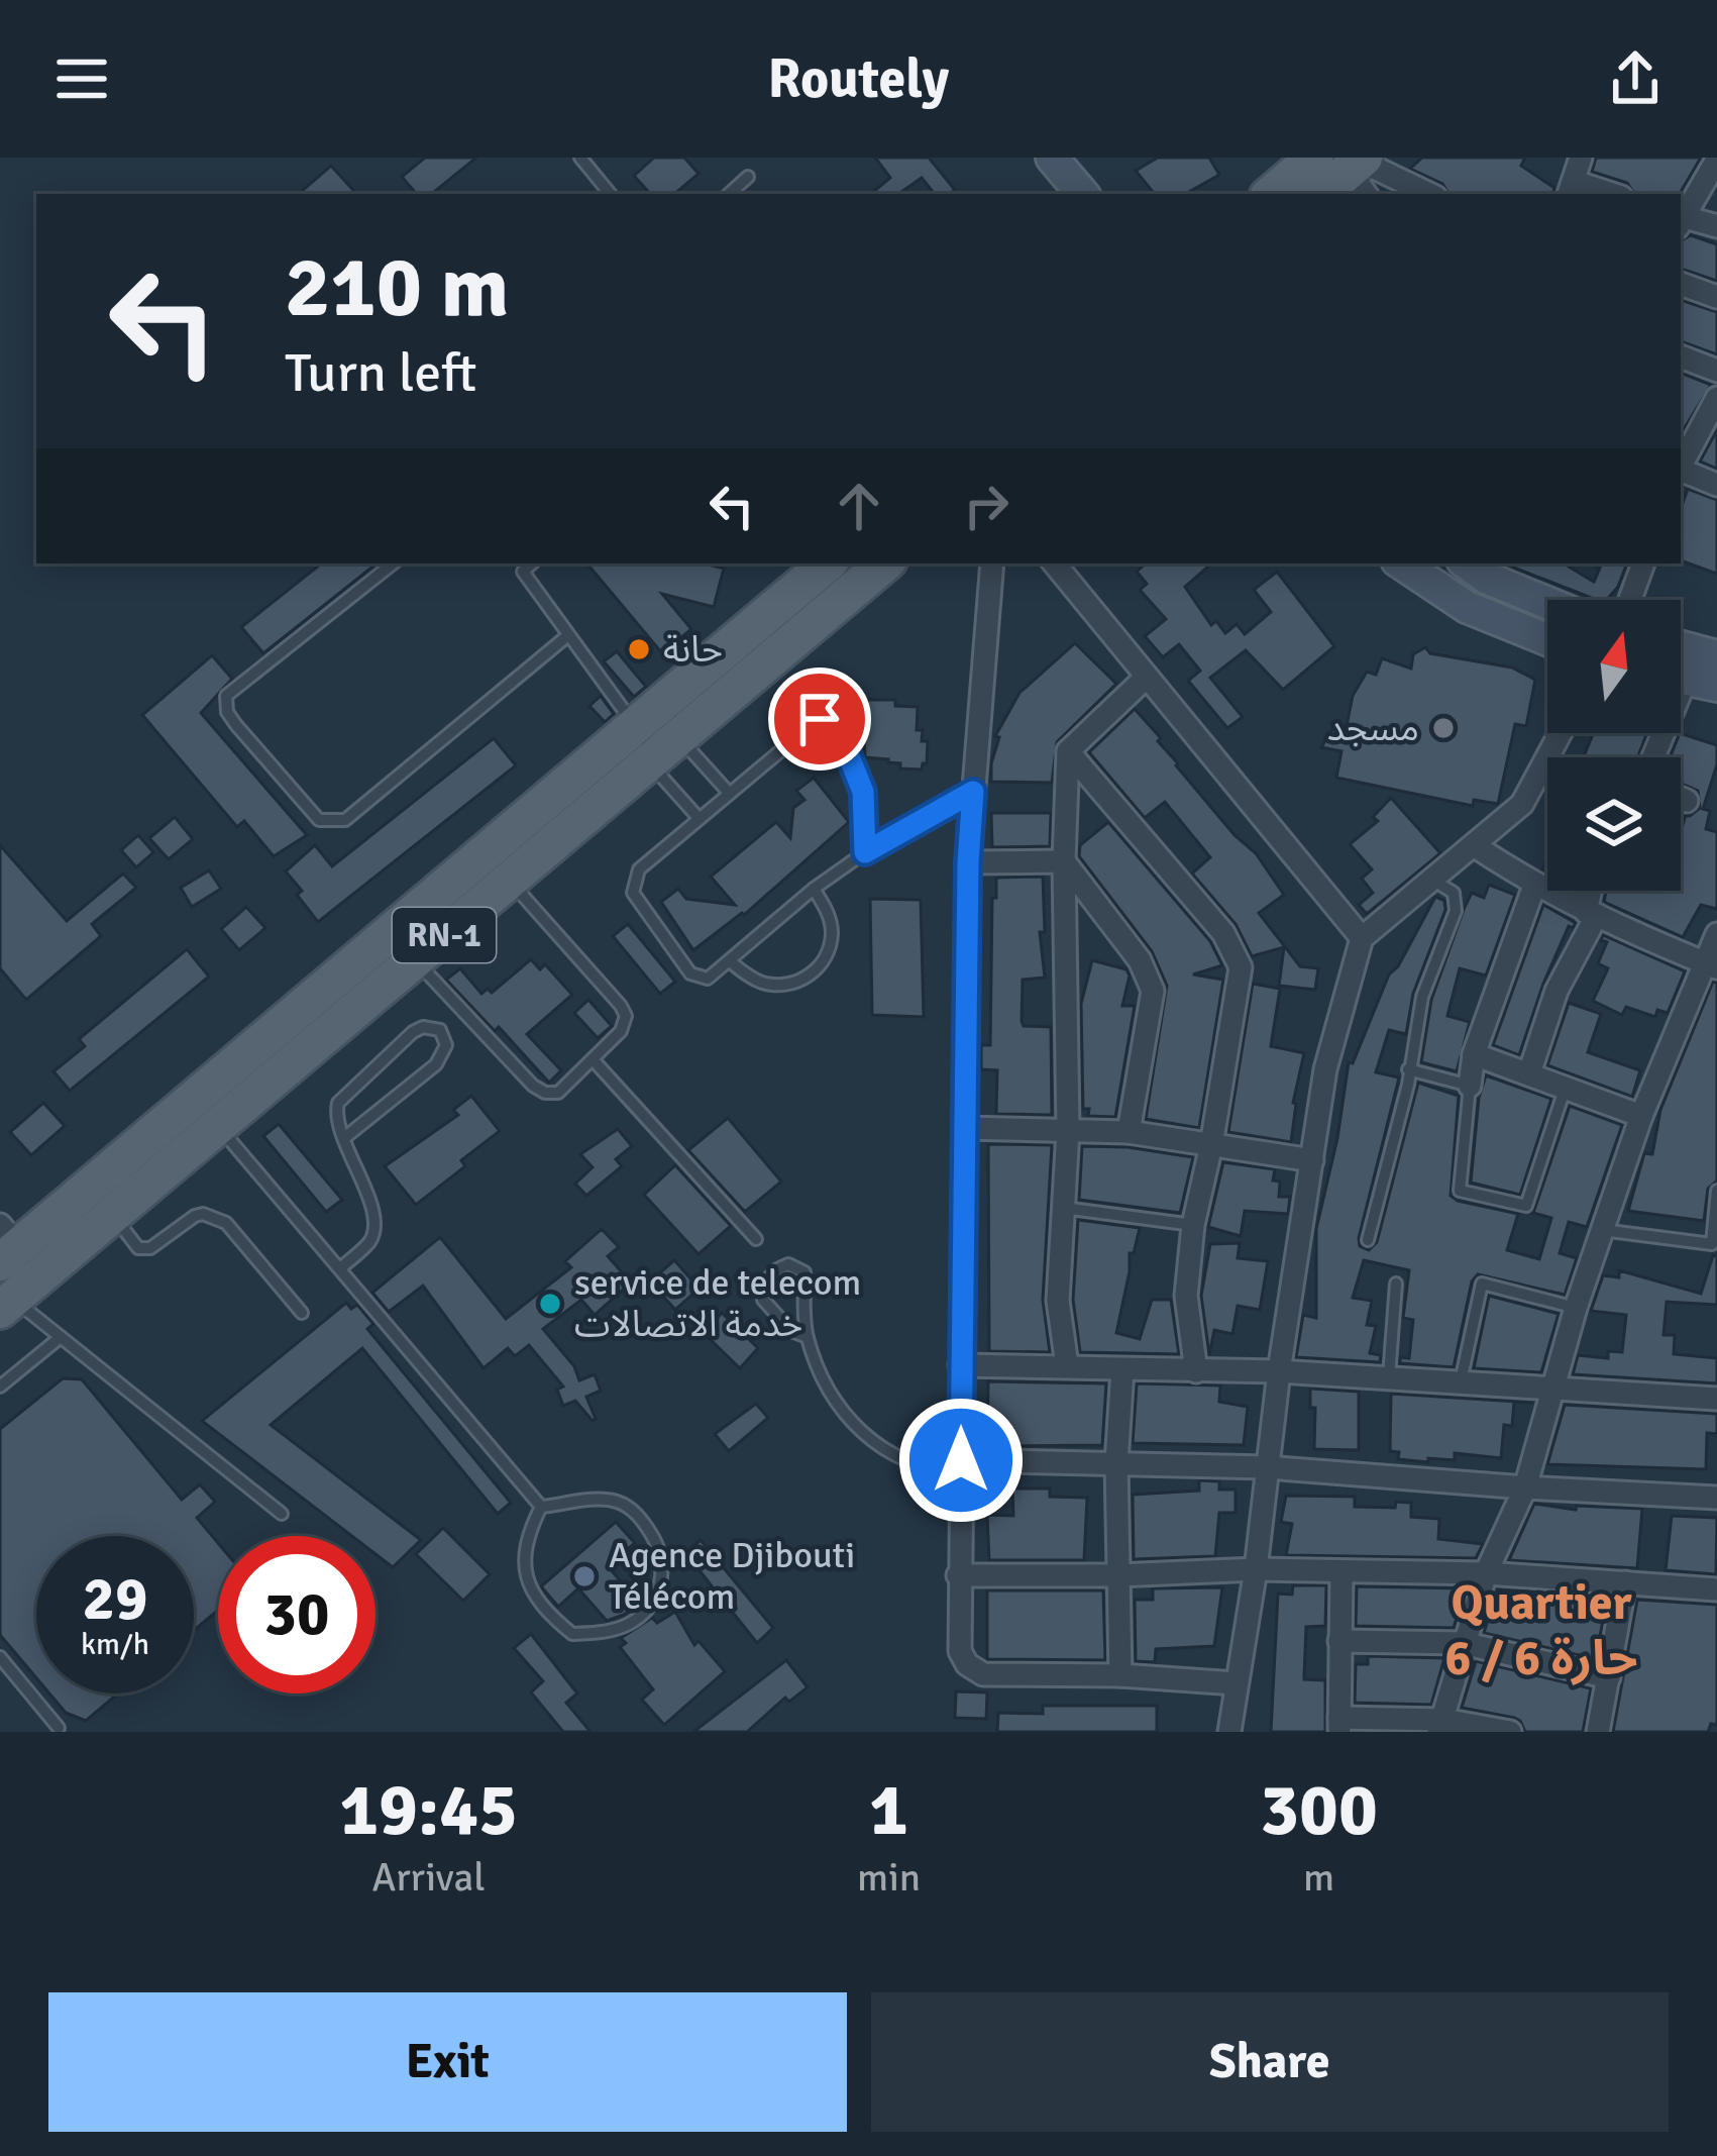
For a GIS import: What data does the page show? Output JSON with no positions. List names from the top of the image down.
{
  "streets": {
    "main road": ["RN-1"]
  },
  "districts": ["Quartier 6 / حارة 6"],
  "places": [
    "حانة",
    "مسجد",
    "service de telecom خدمة الاتصالات",
    "Agence Djibouti Télécom"
  ],
  "north": "top",
  "page": {
    "header": "Routely",
    "turn": ["210 m", "Turn left"],
    "speed": "29 km/h",
    "limit": "30",
    "eta": [
      "19:45",
      "Arrival",
      "1",
      "min",
      "300",
      "m"
    ],
    "buttons": ["Exit", "Share"]
  }
}
